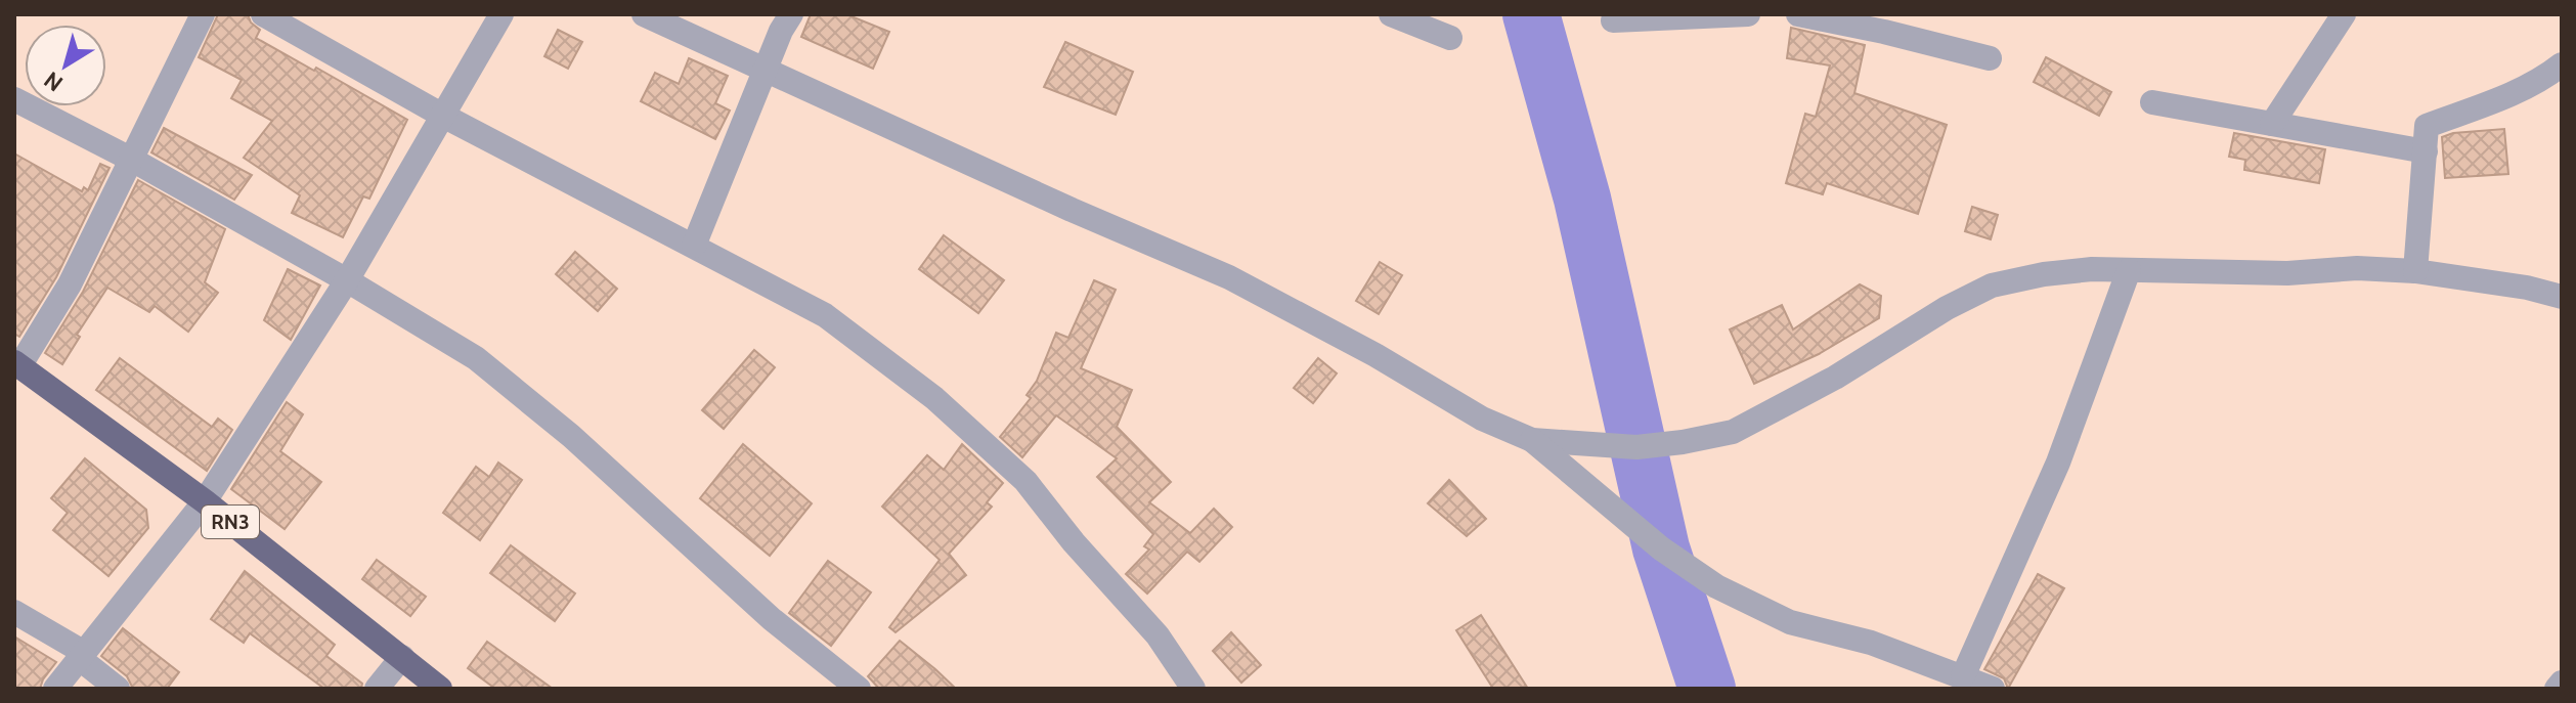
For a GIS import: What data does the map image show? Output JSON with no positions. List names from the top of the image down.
{
  "streets": {
    "highway": ["RN3"]
  },
  "north": "bottom left"
}
